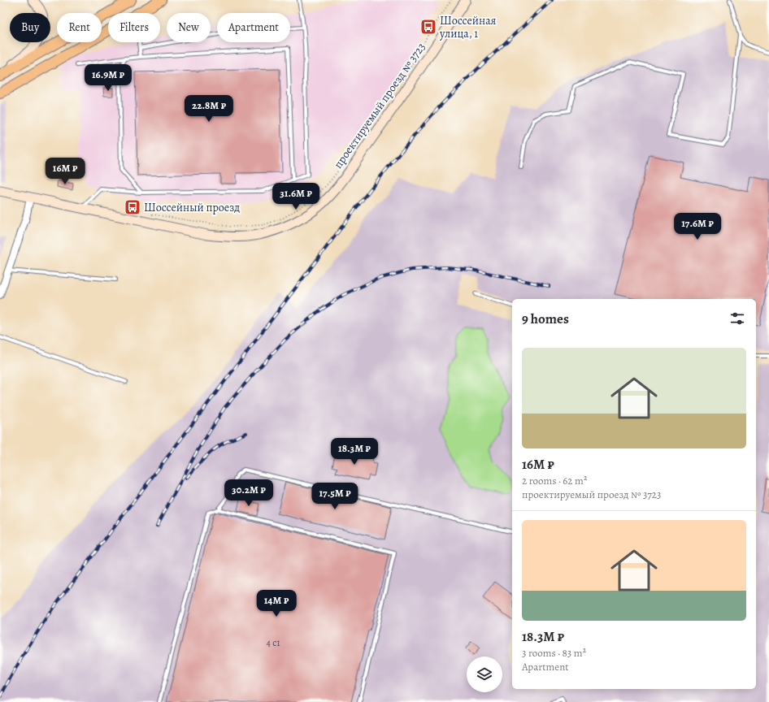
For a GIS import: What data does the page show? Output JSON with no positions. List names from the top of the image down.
{
  "streets": {
    "main road": ["проектируемый проезд № 3723"]
  },
  "places": {
    "bus stop": ["Шоссейная улица, 1", "Шоссейный проезд"]
  },
  "house_numbers": ["4 с1"],
  "page": {
    "chip": [
      "Buy",
      "Rent",
      "Filters",
      "New",
      "Apartment"
    ],
    "price": [
      "16.9M ₽",
      "22.8M ₽",
      "16M ₽",
      "31.6M ₽",
      "17.6M ₽",
      "18.3M ₽",
      "30.2M ₽",
      "17.5M ₽",
      "14M ₽"
    ],
    "heading": "9 homes",
    "list": [
      {
        "name": "16M ₽",
        "note": "2 rooms · 62 m² · проектируемый проезд № 3723"
      },
      {
        "name": "18.3M ₽",
        "note": "3 rooms · 83 m² · Apartment"
      }
    ]
  }
}
